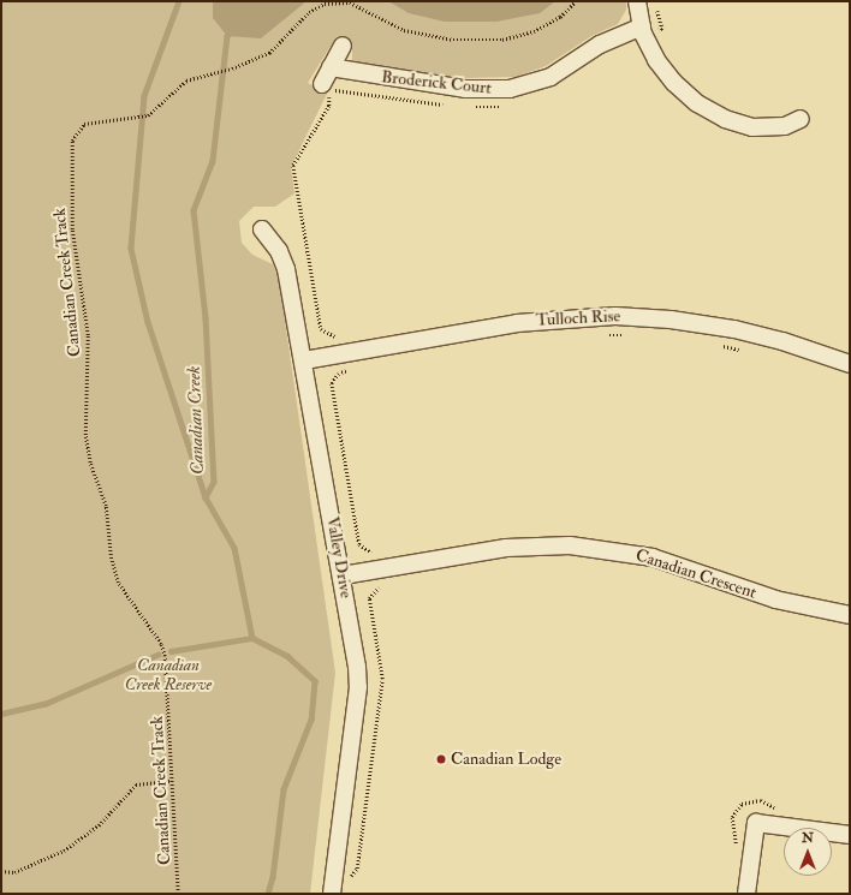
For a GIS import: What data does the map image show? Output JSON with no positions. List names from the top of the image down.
{
  "streets": {
    "street": [
      "Broderick Court",
      "Tulloch Rise",
      "Valley Drive",
      "Canadian Crescent"
    ],
    "path": ["Canadian Creek Track"]
  },
  "crossings": [
    ["Tulloch Rise", "Valley Drive"],
    ["Valley Drive", "Canadian Crescent"]
  ],
  "water": ["Canadian Creek"],
  "parks": ["Canadian Creek Reserve"],
  "places": ["Canadian Lodge"],
  "north": "top"
}
